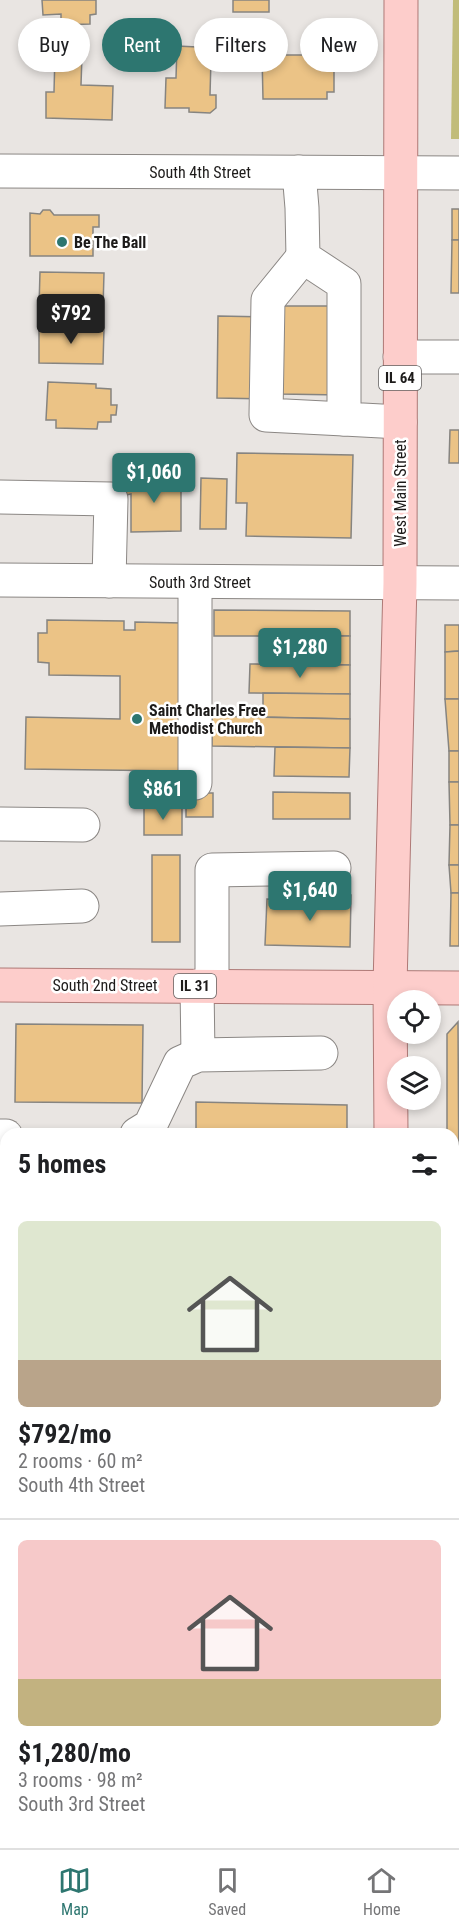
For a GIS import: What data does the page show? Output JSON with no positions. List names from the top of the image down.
{
  "streets": {
    "main road": [
      "IL 64",
      "West Main Street",
      "South 2nd Street",
      "IL 31"
    ],
    "street": ["South 4th Street", "South 3rd Street"]
  },
  "crossings": [
    ["South 4th Street", "West Main Street"],
    ["IL 64", "West Main Street"],
    ["IL 64", "South 2nd Street"],
    ["IL 64", "IL 31"],
    ["West Main Street", "South 3rd Street"],
    ["West Main Street", "South 2nd Street"],
    ["West Main Street", "IL 31"],
    ["South 2nd Street", "IL 31"]
  ],
  "places": ["Be The Ball", "Saint Charles Free Methodist Church"],
  "page": {
    "chip": [
      "Buy",
      "Rent",
      "Filters",
      "New"
    ],
    "price": [
      "$792",
      "$1,060",
      "$1,280",
      "$861",
      "$1,640"
    ],
    "heading": "5 homes",
    "list": [
      {
        "name": "$792/mo",
        "note": "2 rooms · 60 m² · South 4th Street"
      },
      {
        "name": "$1,280/mo",
        "note": "3 rooms · 98 m² · South 3rd Street"
      }
    ],
    "tabs": ["Map", "Saved", "Home"]
  }
}
